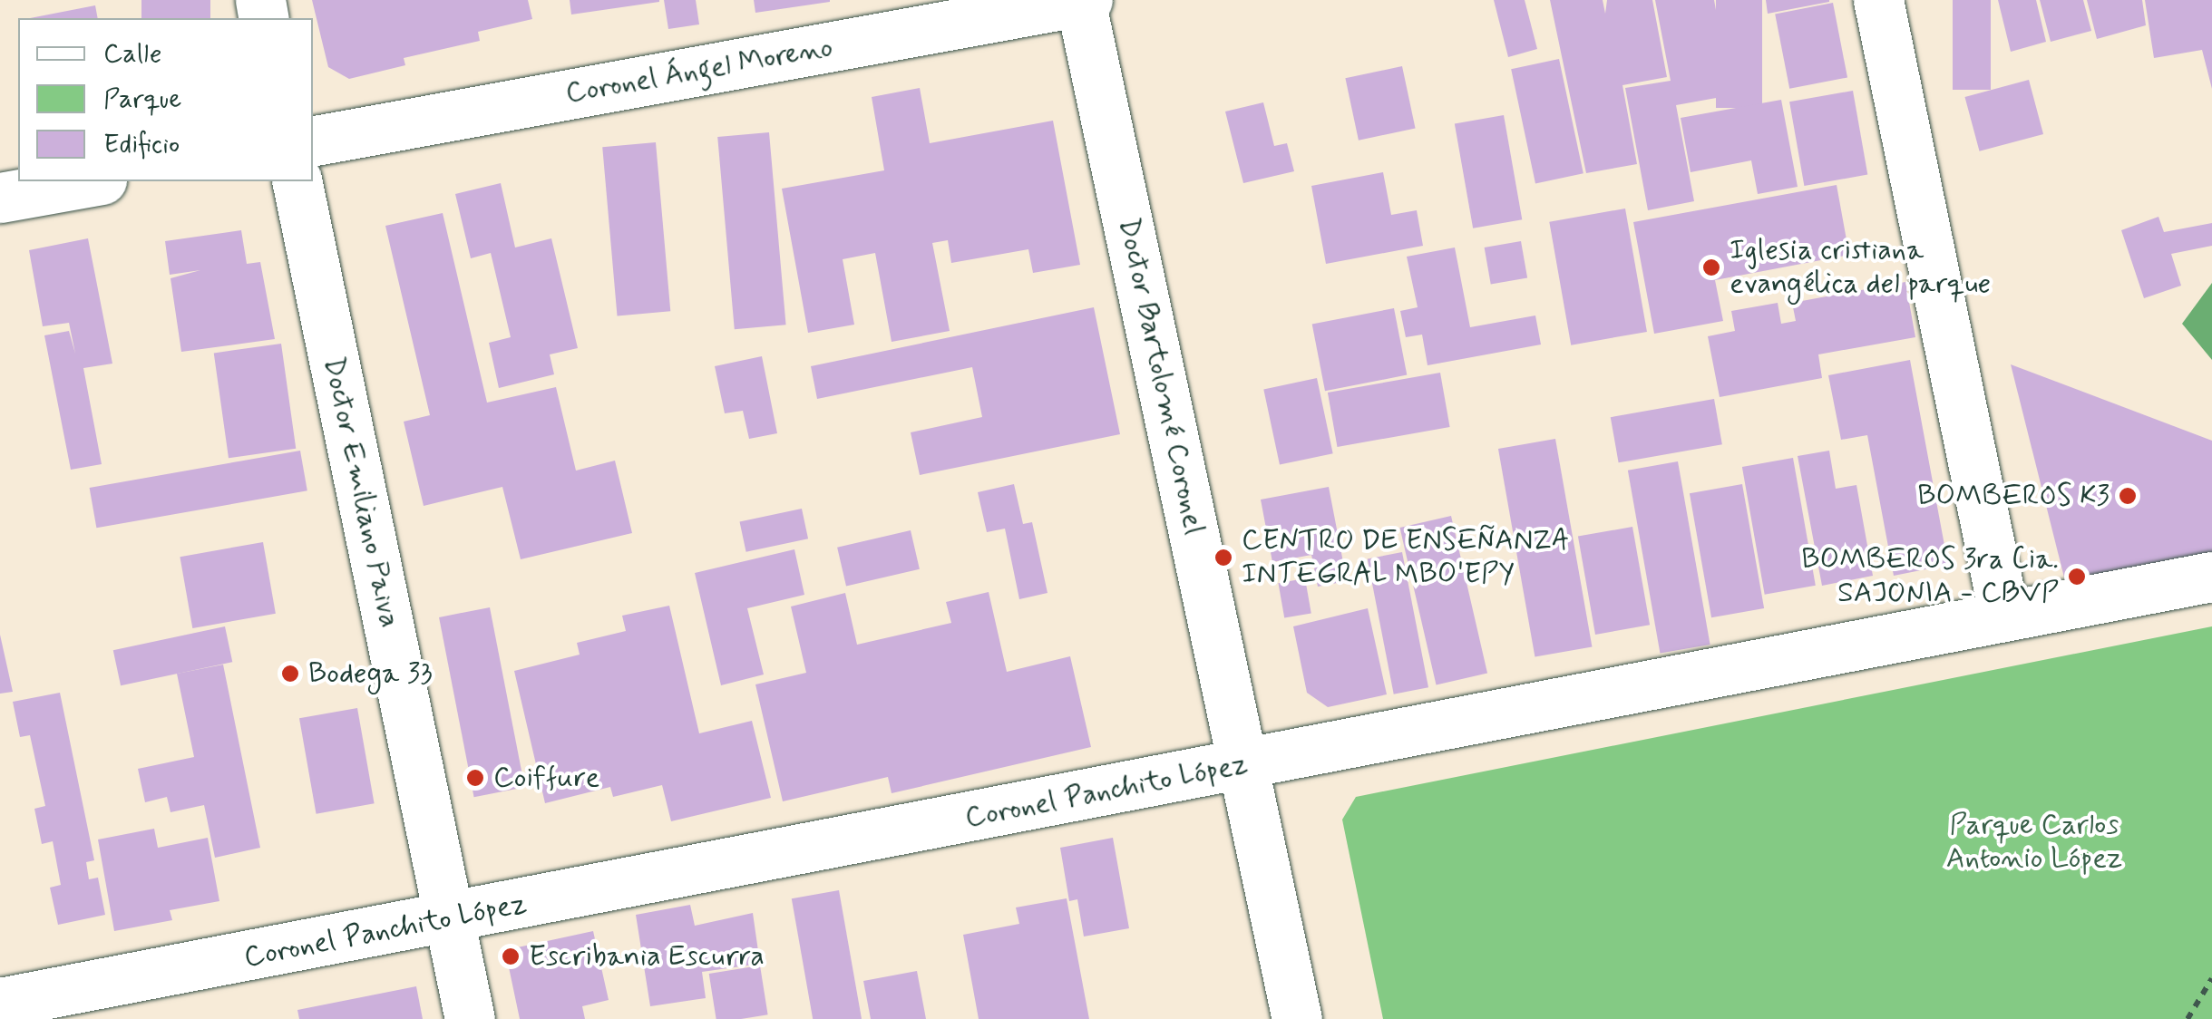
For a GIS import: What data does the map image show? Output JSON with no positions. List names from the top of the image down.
{
  "streets": {
    "street": [
      "Coronel Ángel Moreno",
      "Doctor Bartolomé Coronel",
      "Doctor Emiliano Paiva",
      "Coronel Panchito López"
    ]
  },
  "crossings": [
    ["Coronel Ángel Moreno", "Doctor Bartolomé Coronel"],
    ["Doctor Bartolomé Coronel", "Coronel Panchito López"],
    ["Doctor Emiliano Paiva", "Coronel Panchito López"]
  ],
  "parks": ["Parque Carlos Antonio López"],
  "places": [
    "Iglesia cristiana evangélica del parque",
    "BOMBEROS K3",
    "CENTRO DE ENSEÑANZA INTEGRAL MBO'EPY",
    "BOMBEROS 3ra Cia. SAJONIA - CBVP",
    "Bodega 33",
    "Coiffure",
    "Escribania Escurra"
  ],
  "legend": ["Calle", "Parque", "Edificio"]
}
